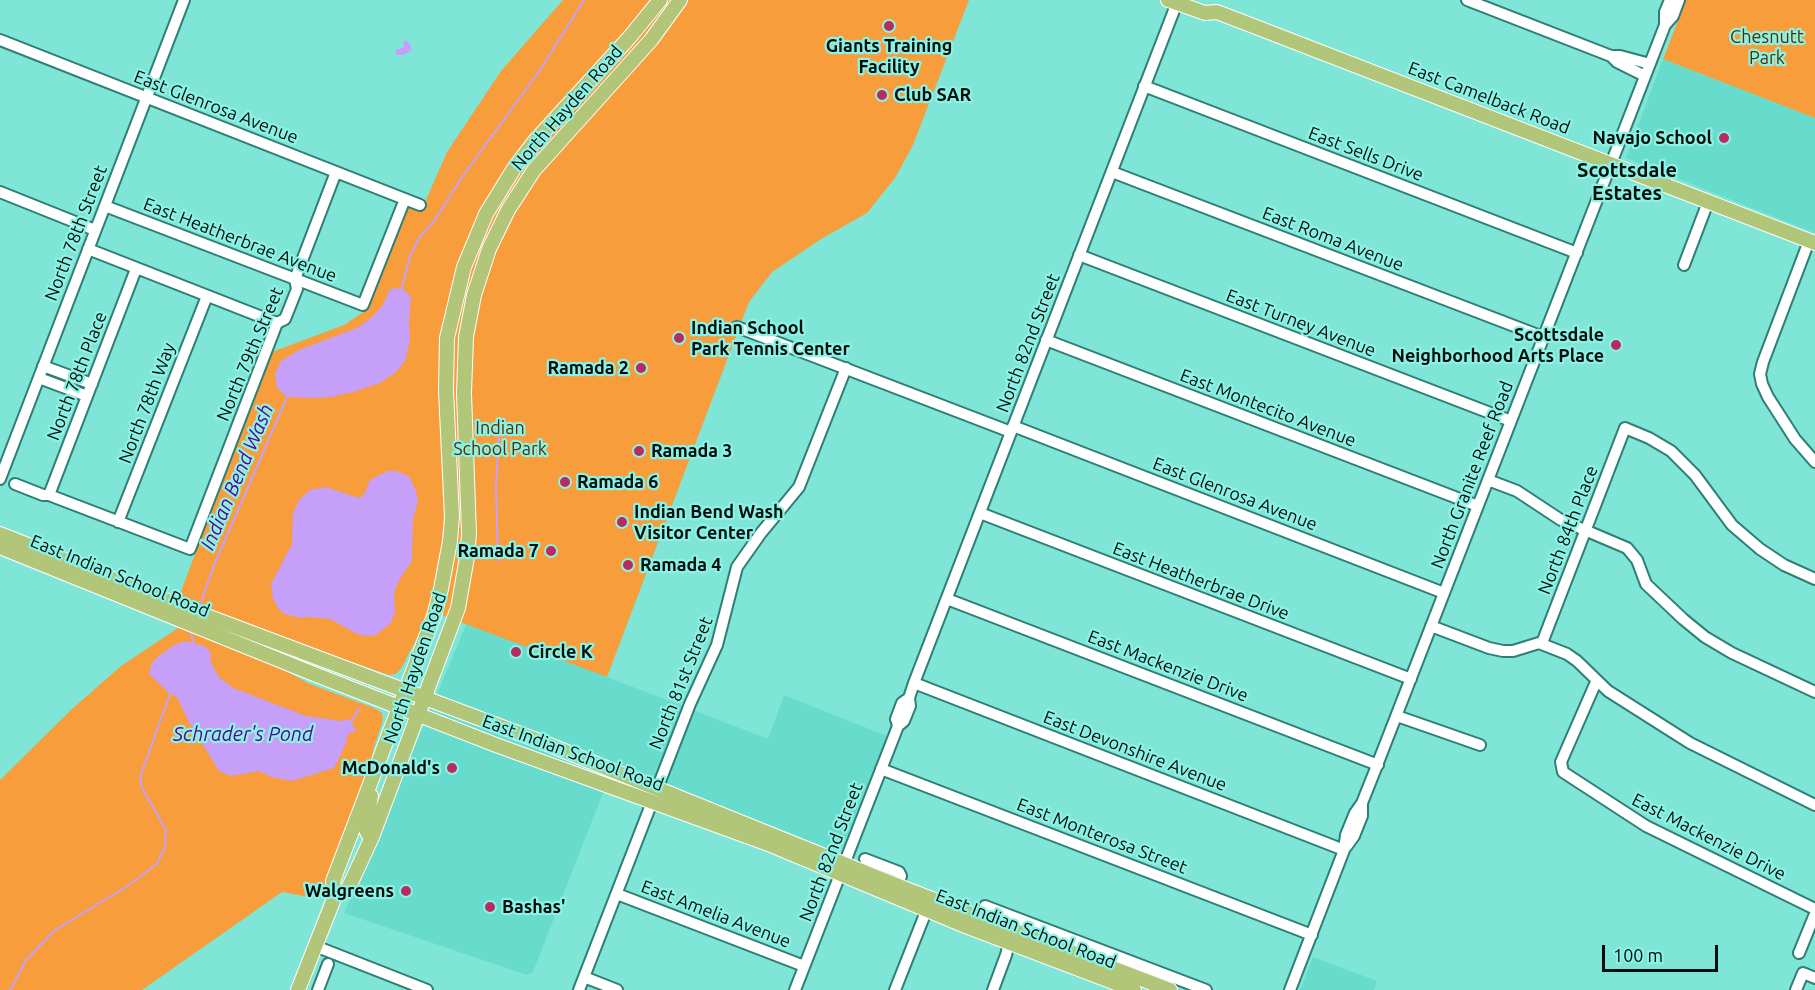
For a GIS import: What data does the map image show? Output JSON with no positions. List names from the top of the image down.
{
  "streets": {
    "main road": ["East Camelback Road", "North Hayden Road", "East Indian School Road"],
    "street": [
      "East Glenrosa Avenue",
      "East Sells Drive",
      "North 78th Street",
      "East Roma Avenue",
      "East Heatherbrae Avenue",
      "East Turney Avenue",
      "North 82nd Street",
      "North 79th Street",
      "North 78th Place",
      "North 78th Way",
      "East Montecito Avenue",
      "North Granite Reef Road",
      "North 84th Place",
      "East Heatherbrae Drive",
      "East Mackenzie Drive",
      "North 81st Street",
      "East Devonshire Avenue",
      "East Monterosa Street",
      "East Amelia Avenue"
    ]
  },
  "crossings": [
    ["East Camelback Road", "North 82nd Street"],
    ["East Camelback Road", "North Granite Reef Road"],
    ["East Glenrosa Avenue", "North 78th Street"],
    ["East Glenrosa Avenue", "East Heatherbrae Avenue"],
    ["East Glenrosa Avenue", "North 82nd Street"],
    ["East Glenrosa Avenue", "North 79th Street"],
    ["East Glenrosa Avenue", "North Granite Reef Road"],
    ["East Glenrosa Avenue", "North 81st Street"],
    ["North Hayden Road", "East Indian School Road"],
    ["East Sells Drive", "North 82nd Street"],
    ["East Sells Drive", "North Granite Reef Road"],
    ["North 78th Street", "East Heatherbrae Avenue"],
    ["East Roma Avenue", "North 82nd Street"],
    ["East Roma Avenue", "North Granite Reef Road"],
    ["East Heatherbrae Avenue", "North 79th Street"],
    ["East Turney Avenue", "North 82nd Street"],
    ["East Turney Avenue", "North Granite Reef Road"],
    ["North 82nd Street", "East Montecito Avenue"],
    ["North 82nd Street", "East Indian School Road"],
    ["North 82nd Street", "East Heatherbrae Drive"],
    ["North 82nd Street", "East Mackenzie Drive"],
    ["North 82nd Street", "East Devonshire Avenue"],
    ["North 82nd Street", "East Monterosa Street"],
    ["North 82nd Street", "East Amelia Avenue"],
    ["North 79th Street", "North 78th Way"],
    ["East Montecito Avenue", "North Granite Reef Road"],
    ["North Granite Reef Road", "East Heatherbrae Drive"],
    ["North Granite Reef Road", "East Mackenzie Drive"],
    ["North Granite Reef Road", "East Devonshire Avenue"],
    ["North Granite Reef Road", "East Monterosa Street"],
    ["East Indian School Road", "North 81st Street"],
    ["North 81st Street", "East Amelia Avenue"]
  ],
  "districts": ["Scottsdale Estates"],
  "water": ["Indian Bend Wash", "Schrader's Pond"],
  "parks": ["Chesnutt Park", "Indian School Park"],
  "places": [
    "Giants Training Facility",
    "Club SAR",
    "Navajo School",
    "Indian School Park Tennis Center",
    "Scottsdale Neighborhood Arts Place",
    "Ramada 2",
    "Ramada 3",
    "Ramada 6",
    "Indian Bend Wash Visitor Center",
    "Ramada 7",
    "Ramada 4",
    "Circle K",
    "McDonald's",
    "Walgreens",
    "Bashas'"
  ],
  "scale_bar": "100 m"
}
